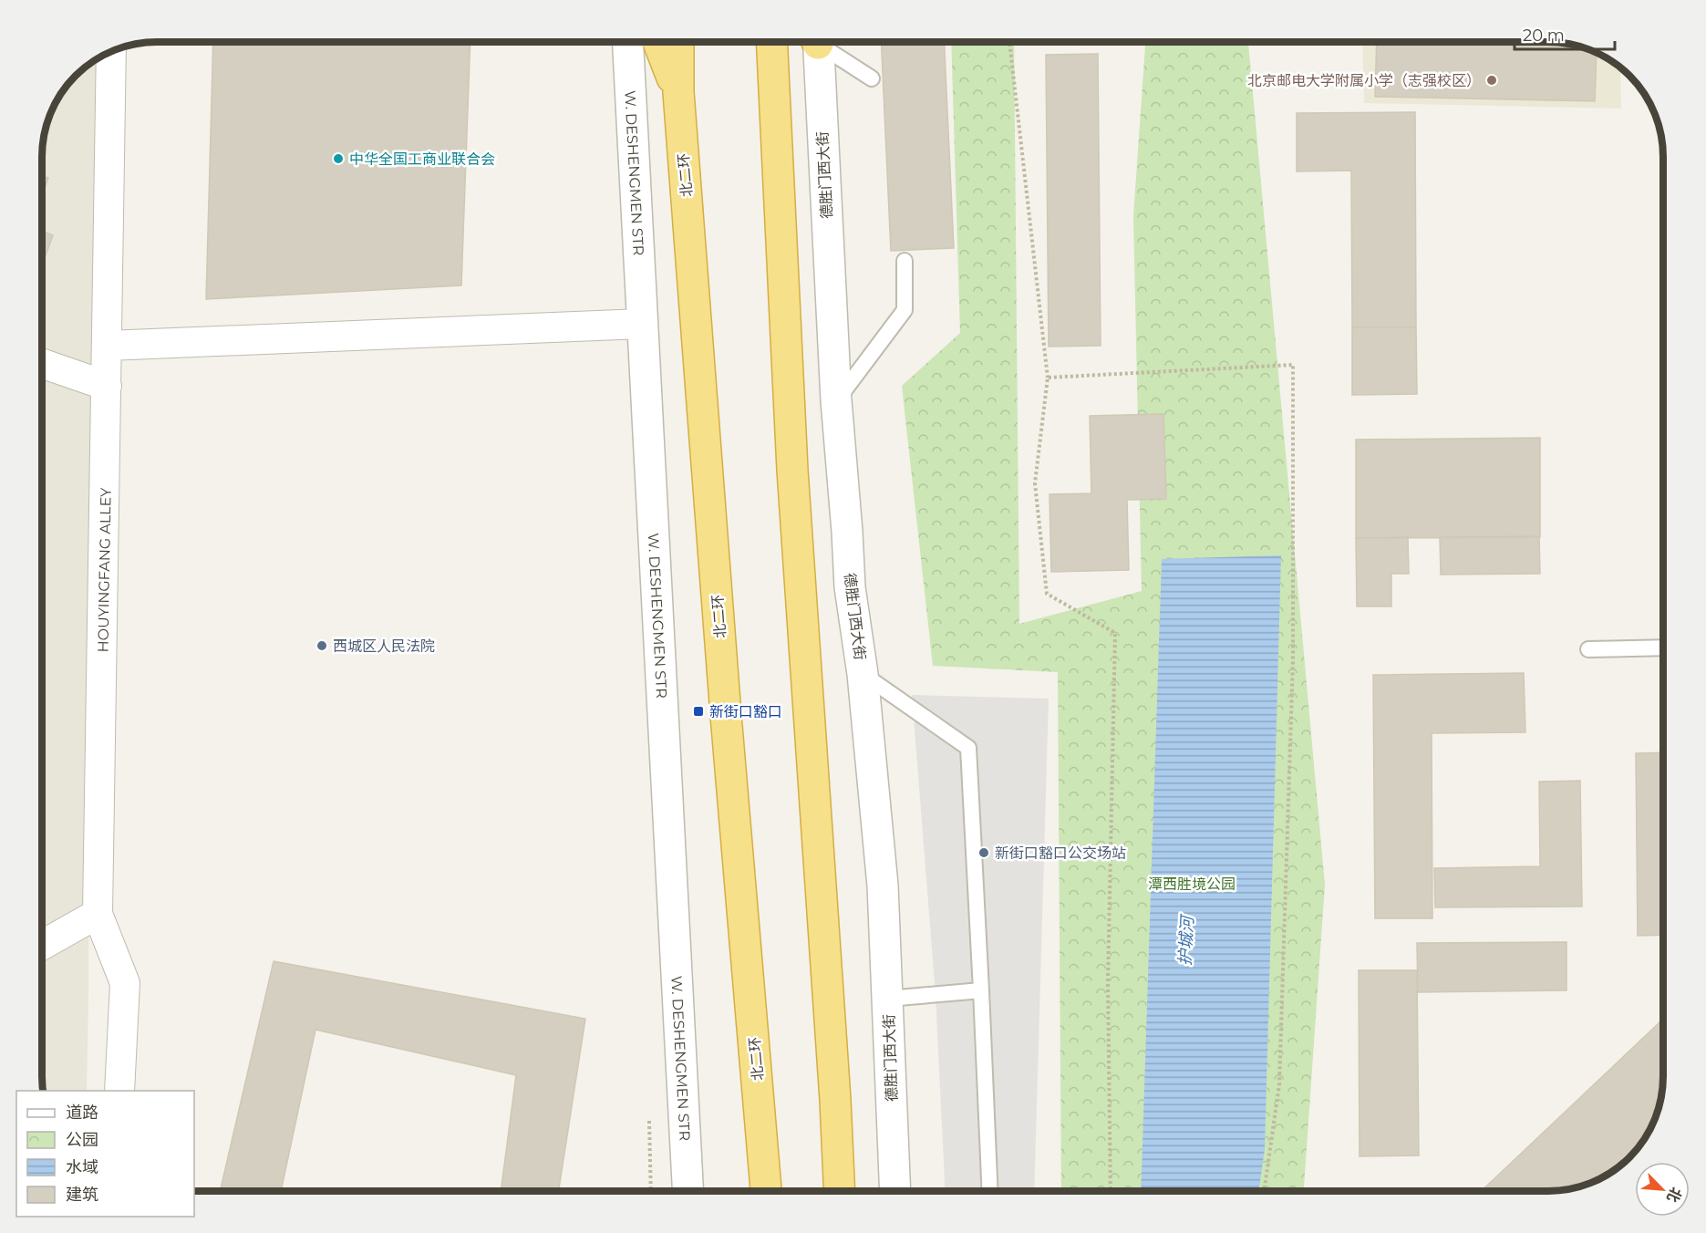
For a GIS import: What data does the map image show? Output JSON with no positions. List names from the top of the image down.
{
  "streets": {
    "highway": ["北二环"],
    "street": ["W. DESHENGMEN STR", "德胜门西大街", "HOUYINGFANG ALLEY"]
  },
  "water": ["护城河"],
  "parks": ["潭西胜境公园"],
  "places": {
    "other": [
      "北京邮电大学附属小学（志强校区）",
      "中华全国工商业联合会",
      "西城区人民法院",
      "新街口豁口公交场站"
    ],
    "transit": ["新街口豁口"]
  },
  "legend": [
    "道路",
    "公园",
    "水域",
    "建筑"
  ],
  "scale_bar": "20 m",
  "north": "bottom right"
}
